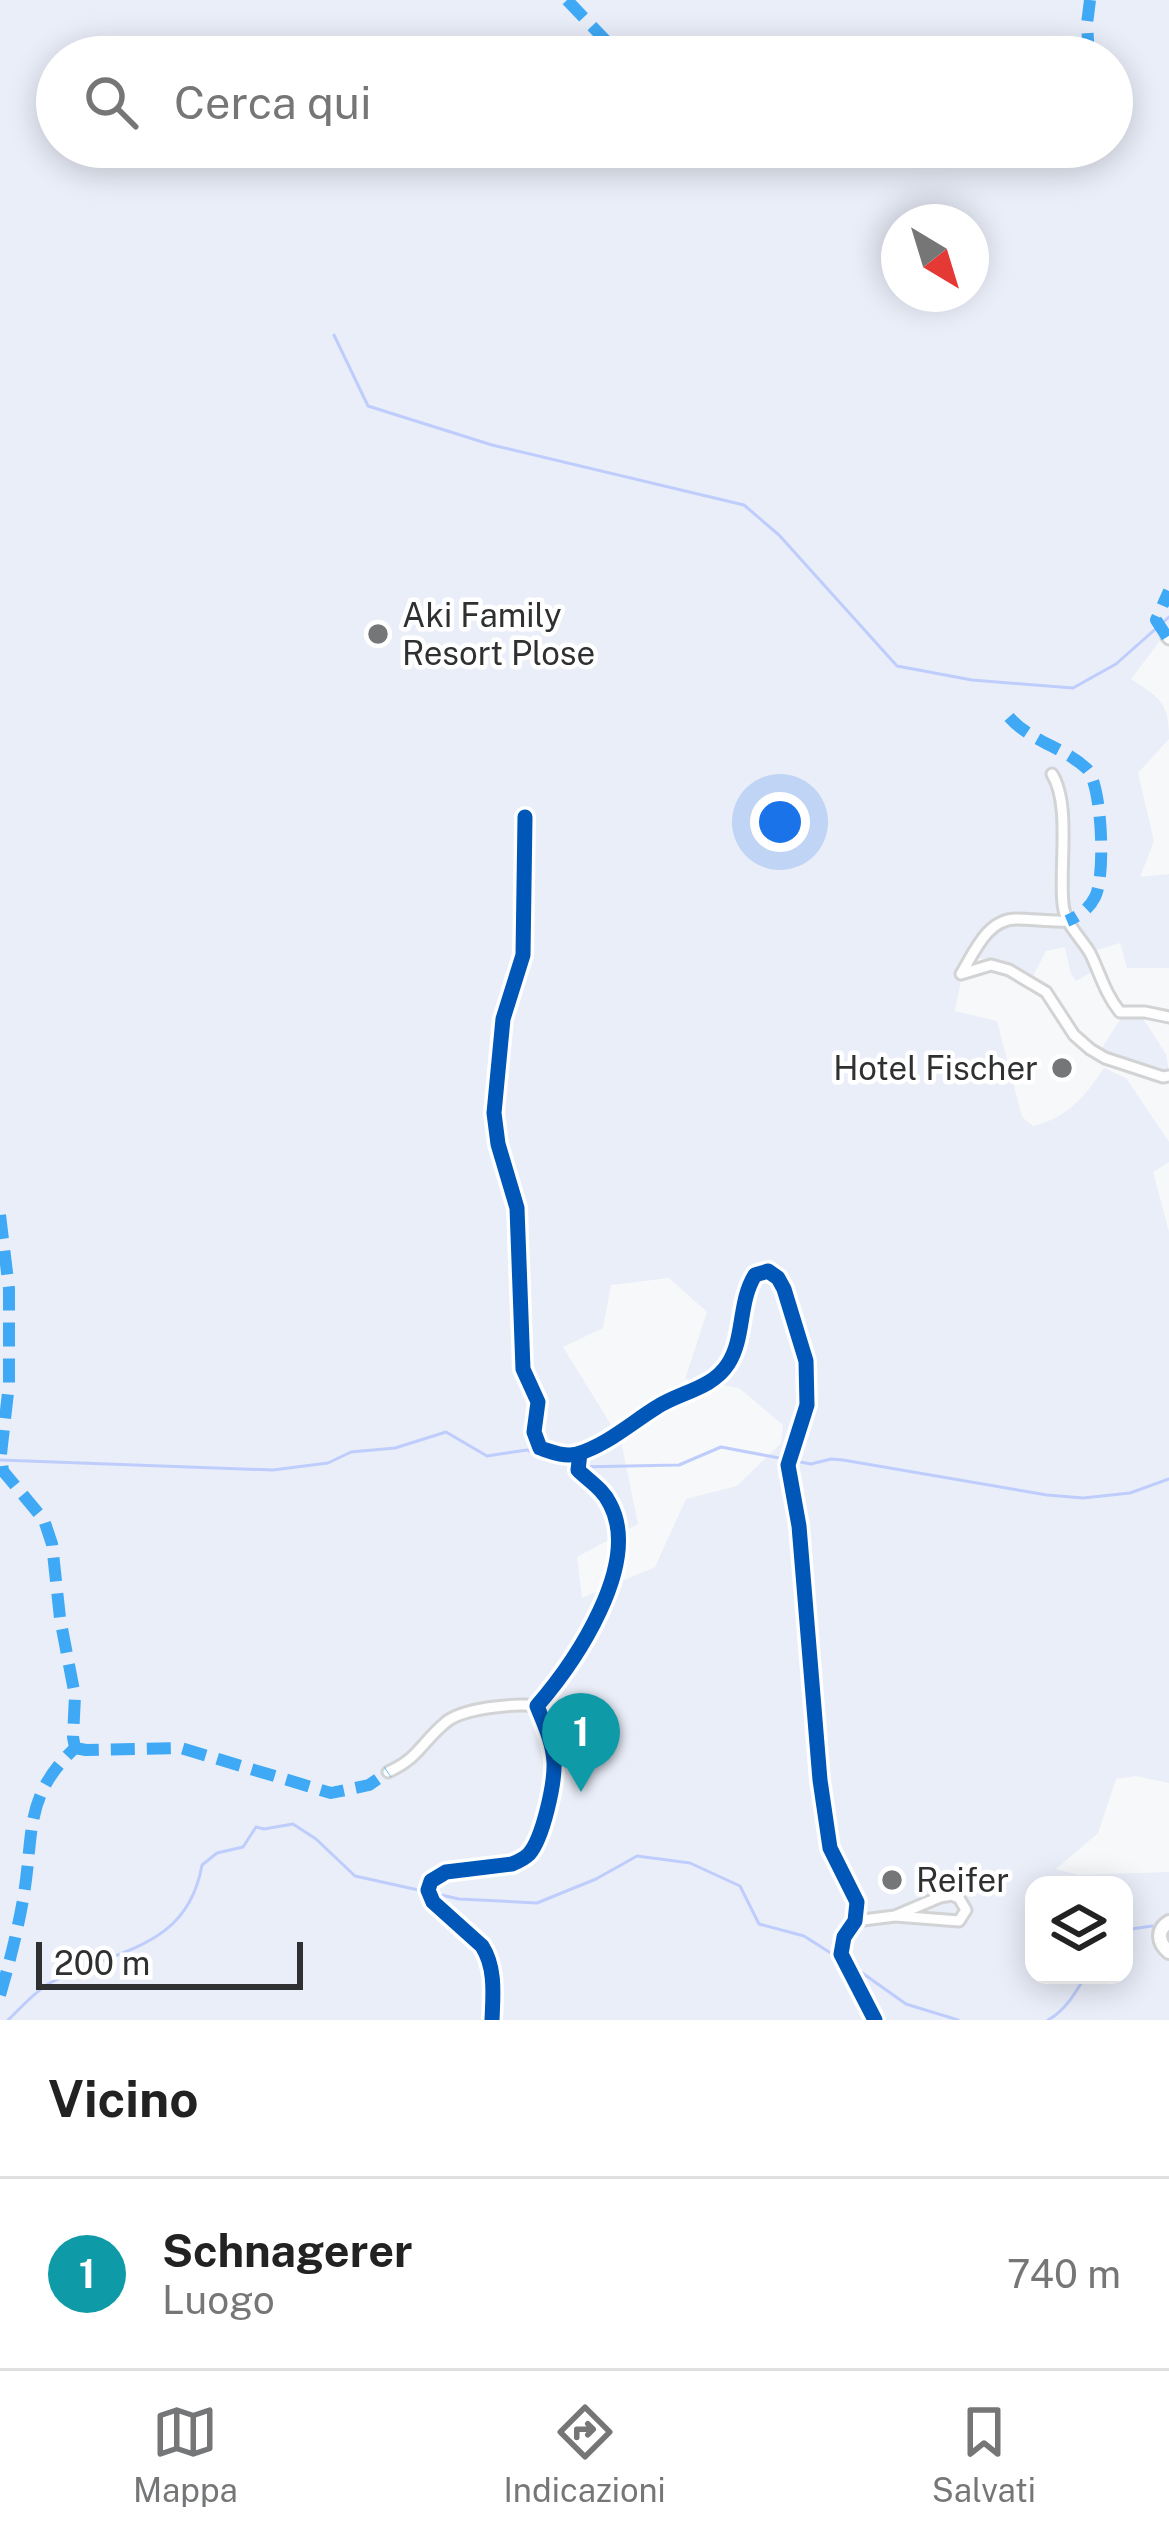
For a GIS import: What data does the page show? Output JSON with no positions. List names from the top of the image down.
{
  "places": ["Aki Family Resort Plose", "Hotel Fischer", "Reifer"],
  "scale_bar": "200 m",
  "north": "bottom right",
  "page": {
    "search": "Cerca qui",
    "pins": "1",
    "scale": "200 m",
    "heading": "Vicino",
    "list": [
      {
        "mark": "1",
        "name": "Schnagerer",
        "note": "Luogo",
        "value": "740 m"
      }
    ],
    "nav": ["Mappa", "Indicazioni", "Salvati"]
  }
}
